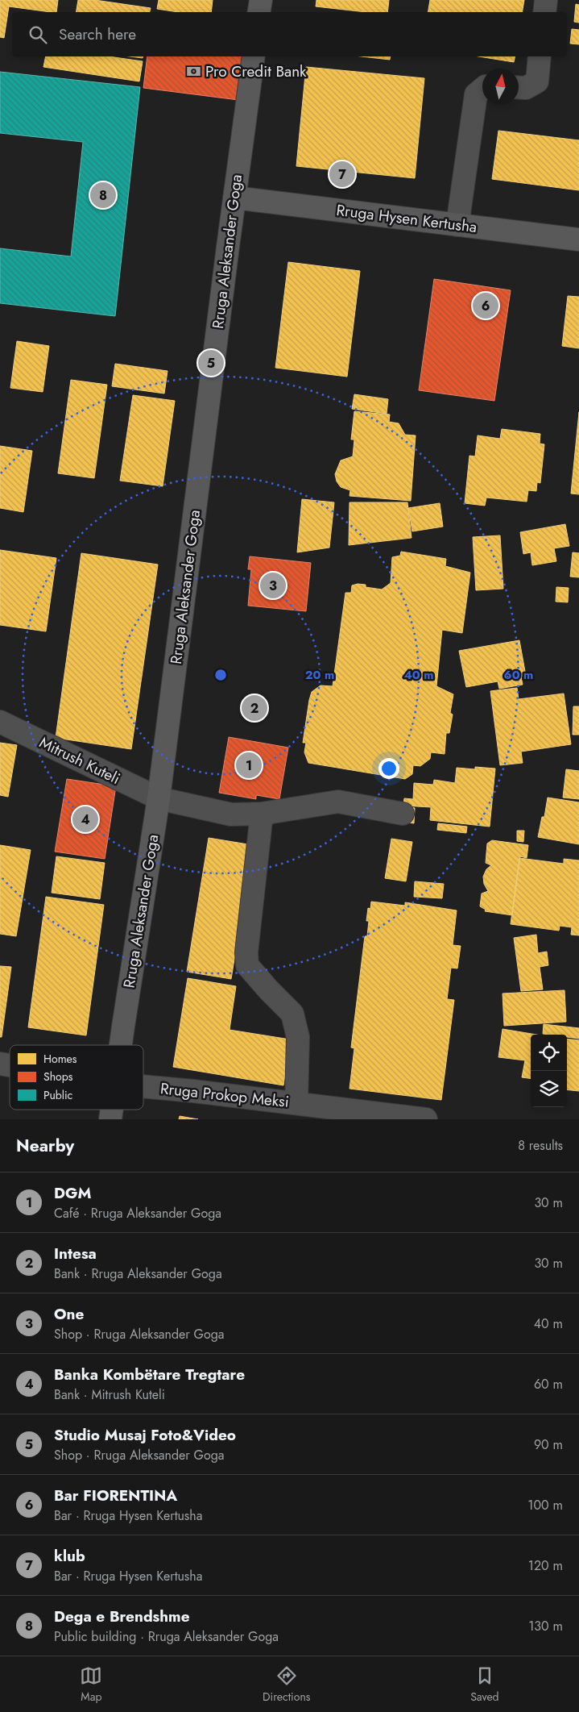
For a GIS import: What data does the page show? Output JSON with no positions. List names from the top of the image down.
{
  "streets": {
    "main road": ["Rruga Hysen Kertusha", "Rruga Aleksander Goga"],
    "street": ["Mitrush Kuteli", "Rruga Prokop Meksi"]
  },
  "crossings": [
    ["Rruga Hysen Kertusha", "Rruga Aleksander Goga"],
    ["Rruga Aleksander Goga", "Mitrush Kuteli"]
  ],
  "places": {
    "bank": ["Pro Credit Bank"]
  },
  "legend": ["Homes", "Shops", "Public"],
  "north": "top",
  "page": {
    "search": "Search here",
    "pins": [
      "7",
      "8",
      "6",
      "5",
      "3",
      "2",
      "1",
      "4"
    ],
    "heading": ["Nearby", "8 results"],
    "list": [
      {
        "mark": "1",
        "name": "DGM",
        "note": "Café · Rruga Aleksander Goga",
        "value": "30 m"
      },
      {
        "mark": "2",
        "name": "Intesa",
        "note": "Bank · Rruga Aleksander Goga",
        "value": "30 m"
      },
      {
        "mark": "3",
        "name": "One",
        "note": "Shop · Rruga Aleksander Goga",
        "value": "40 m"
      },
      {
        "mark": "4",
        "name": "Banka Kombëtare Tregtare",
        "note": "Bank · Mitrush Kuteli",
        "value": "60 m"
      },
      {
        "mark": "5",
        "name": "Studio Musaj Foto&Video",
        "note": "Shop · Rruga Aleksander Goga",
        "value": "90 m"
      },
      {
        "mark": "6",
        "name": "Bar FIORENTINA",
        "note": "Bar · Rruga Hysen Kertusha",
        "value": "100 m"
      },
      {
        "mark": "7",
        "name": "klub",
        "note": "Bar · Rruga Hysen Kertusha",
        "value": "120 m"
      },
      {
        "mark": "8",
        "name": "Dega e Brendshme",
        "note": "Public building · Rruga Aleksander Goga",
        "value": "130 m"
      }
    ],
    "nav": ["Map", "Directions", "Saved"]
  },
  "rings": ["20 m", "40 m", "60 m"]
}
